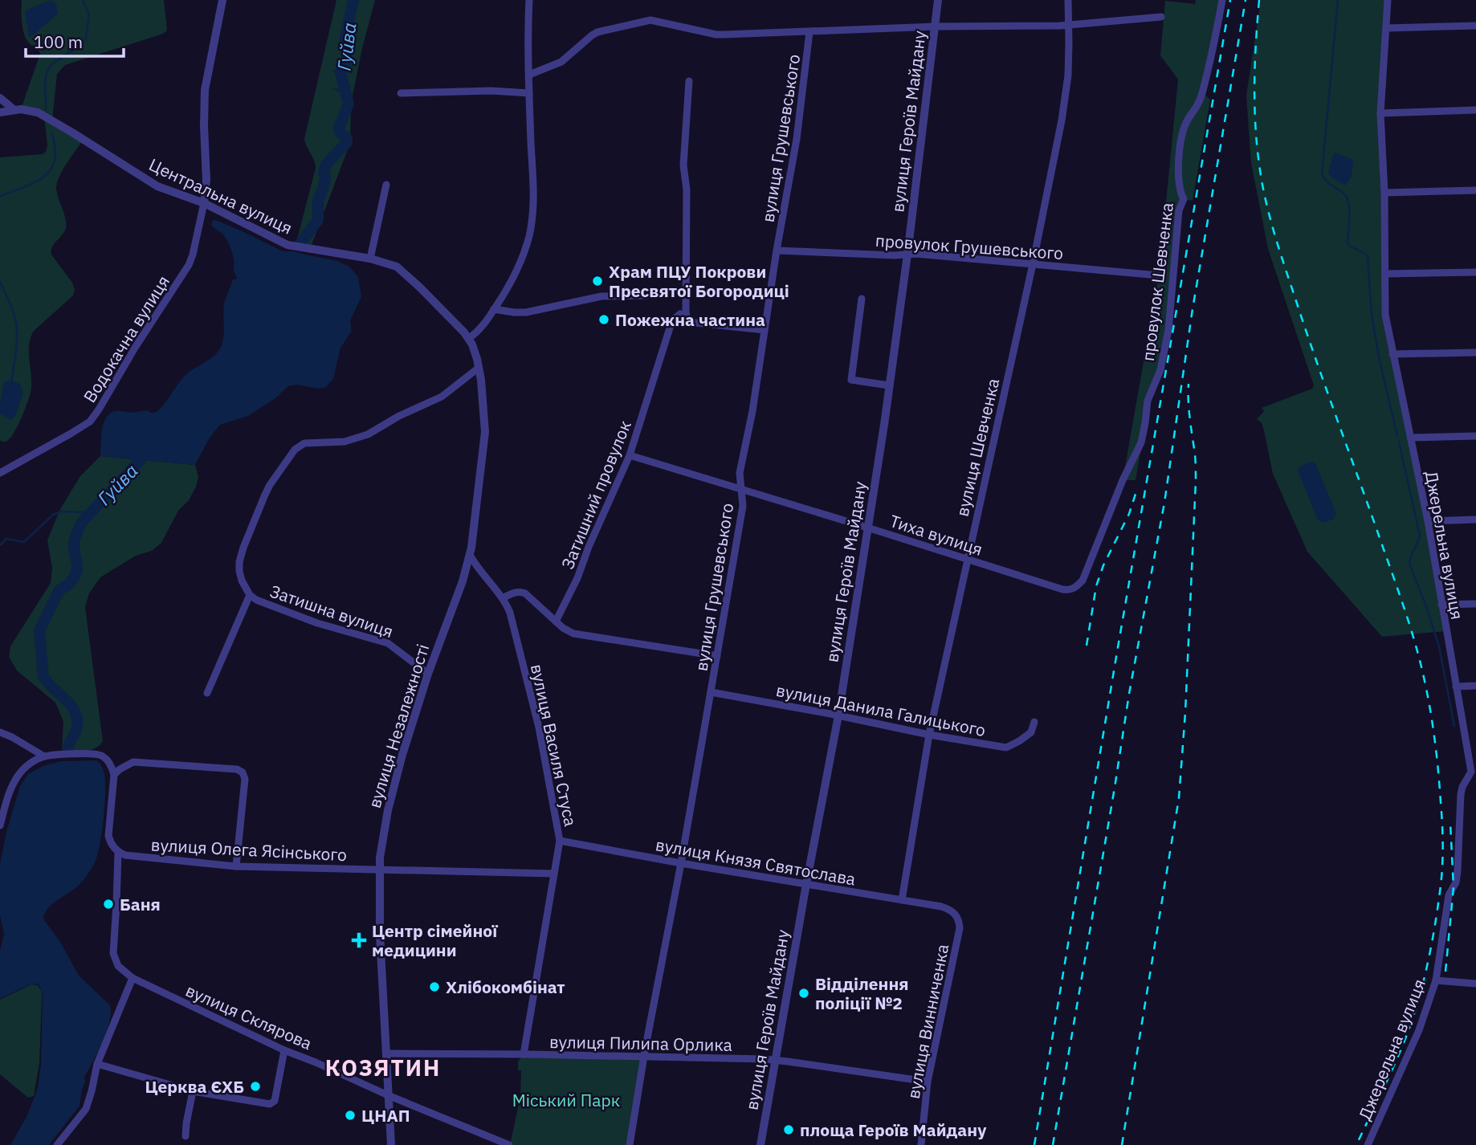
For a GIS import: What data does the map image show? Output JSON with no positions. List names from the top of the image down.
{
  "streets": {
    "street": [
      "вулиця Героїв Майдану",
      "вулиця Грушевського",
      "Центральна вулиця",
      "провулок Грушевського",
      "провулок Шевченка",
      "Водокачна вулиця",
      "вулиця Шевченка",
      "Затишний провулок",
      "Тиха вулиця",
      "Джерельна вулиця",
      "Затишна вулиця",
      "вулиця Данила Галицького",
      "вулиця Незалежності",
      "вулиця Василя Стуса",
      "вулиця Олега Ясінського",
      "вулиця Князя Святослава",
      "вулиця Склярова",
      "вулиця Винниченка",
      "вулиця Пилипа Орлика"
    ]
  },
  "crossings": [
    ["вулиця Героїв Майдану", "провулок Грушевського"],
    ["вулиця Героїв Майдану", "Тиха вулиця"],
    ["вулиця Героїв Майдану", "вулиця Данила Галицького"],
    ["вулиця Героїв Майдану", "вулиця Князя Святослава"],
    ["вулиця Героїв Майдану", "вулиця Пилипа Орлика"],
    ["вулиця Грушевського", "провулок Грушевського"],
    ["вулиця Грушевського", "Тиха вулиця"],
    ["вулиця Грушевського", "вулиця Данила Галицького"],
    ["вулиця Грушевського", "вулиця Князя Святослава"],
    ["вулиця Грушевського", "вулиця Пилипа Орлика"],
    ["Центральна вулиця", "Водокачна вулиця"],
    ["Центральна вулиця", "Затишна вулиця"],
    ["Центральна вулиця", "вулиця Незалежності"],
    ["Центральна вулиця", "вулиця Василя Стуса"],
    ["провулок Грушевського", "вулиця Шевченка"],
    ["провулок Шевченка", "Тиха вулиця"],
    ["вулиця Шевченка", "Тиха вулиця"],
    ["вулиця Шевченка", "вулиця Данила Галицького"],
    ["вулиця Шевченка", "вулиця Князя Святослава"],
    ["Затишний провулок", "Тиха вулиця"],
    ["Затишна вулиця", "вулиця Незалежності"],
    ["вулиця Незалежності", "вулиця Василя Стуса"],
    ["вулиця Незалежності", "вулиця Олега Ясінського"],
    ["вулиця Незалежності", "вулиця Склярова"],
    ["вулиця Незалежності", "вулиця Пилипа Орлика"],
    ["вулиця Василя Стуса", "вулиця Олега Ясінського"],
    ["вулиця Василя Стуса", "вулиця Князя Святослава"],
    ["вулиця Василя Стуса", "вулиця Пилипа Орлика"],
    ["вулиця Олега Ясінського", "вулиця Склярова"],
    ["вулиця Князя Святослава", "вулиця Винниченка"],
    ["вулиця Винниченка", "вулиця Пилипа Орлика"]
  ],
  "districts": ["КОЗЯТИН"],
  "water": ["Гуйва"],
  "parks": ["Міський Парк"],
  "places": {
    "other": [
      "Храм ПЦУ Покрови Пресвятої Богородиці",
      "Пожежна частина",
      "Баня",
      "Хлібокомбінат",
      "Відділення поліції №2",
      "Церква ЄХБ",
      "ЦНАП",
      "площа Героїв Майдану"
    ],
    "health": ["Центр сімейної медицини"]
  },
  "scale_bar": "100 m"
}
